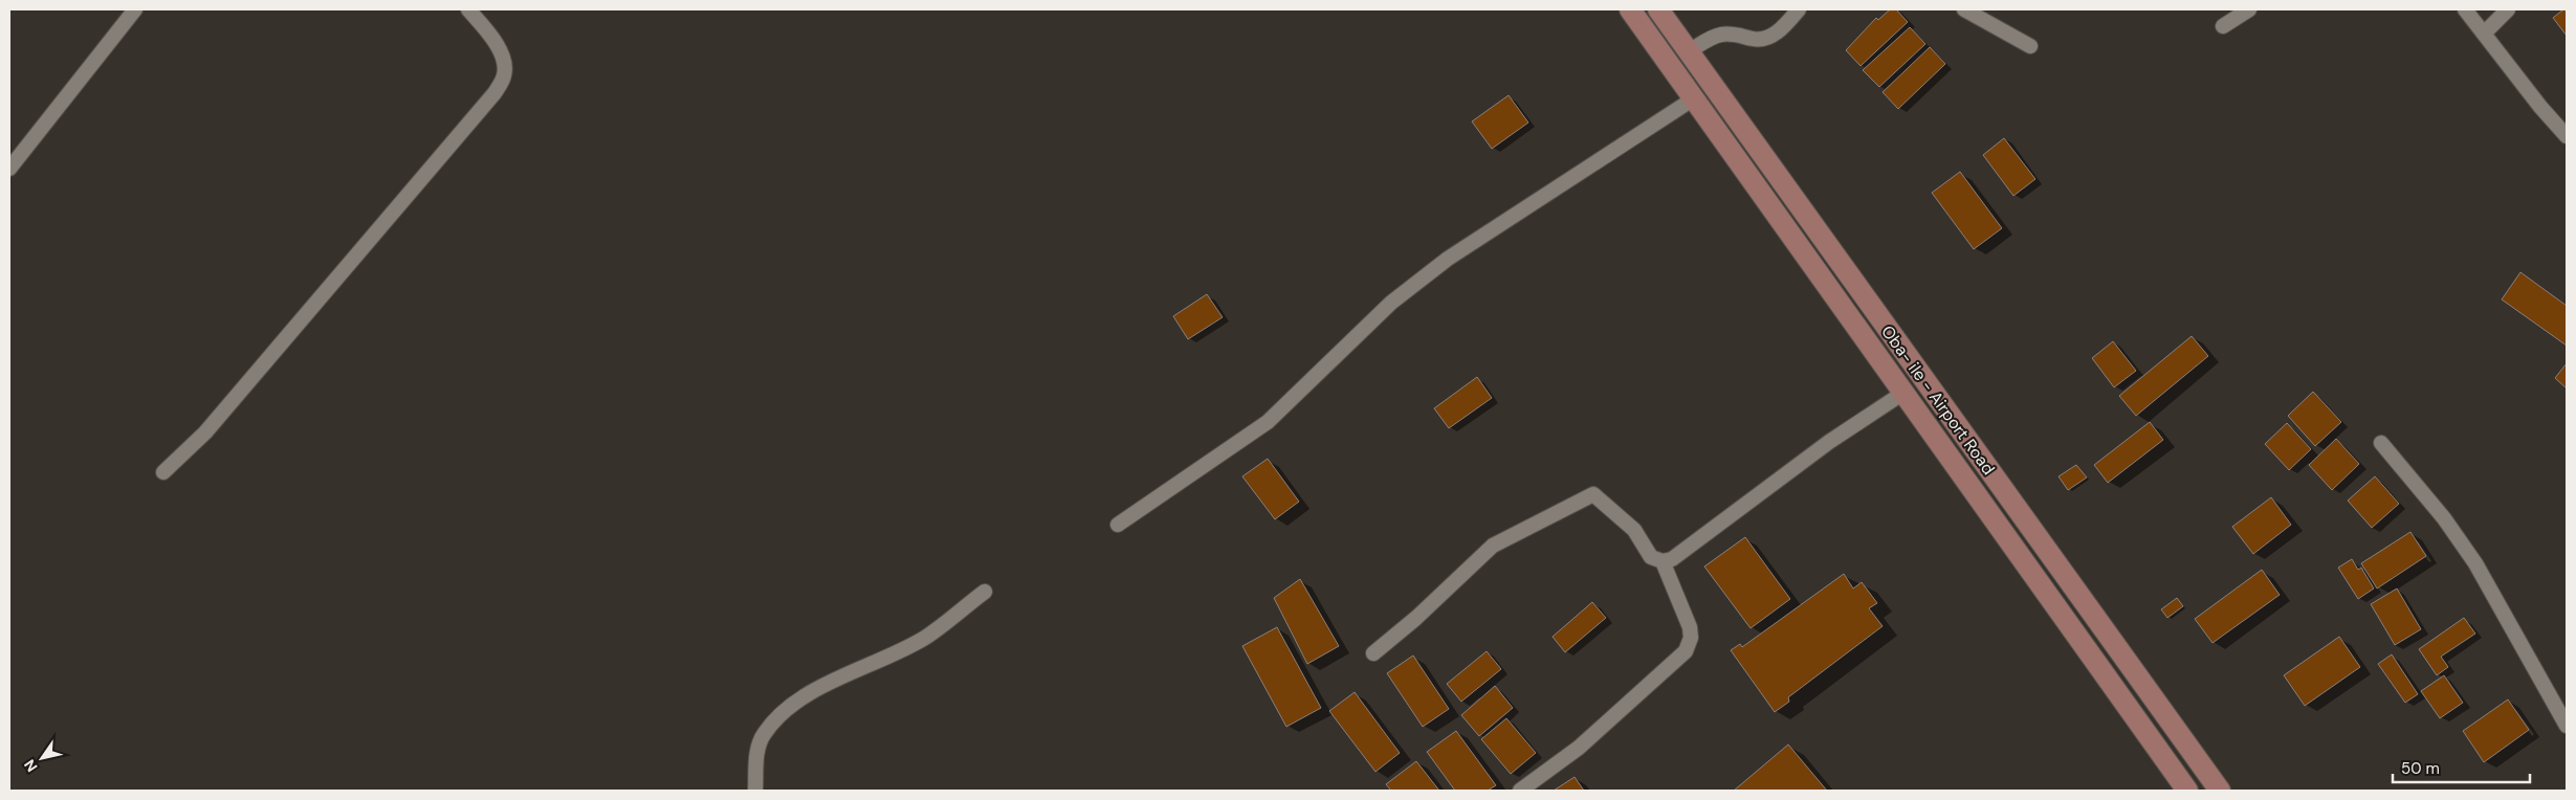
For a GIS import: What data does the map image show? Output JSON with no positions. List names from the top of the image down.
{
  "streets": {
    "main road": ["Oba- ile - Airport Road"]
  },
  "scale_bar": "50 m",
  "north": "bottom left"
}
